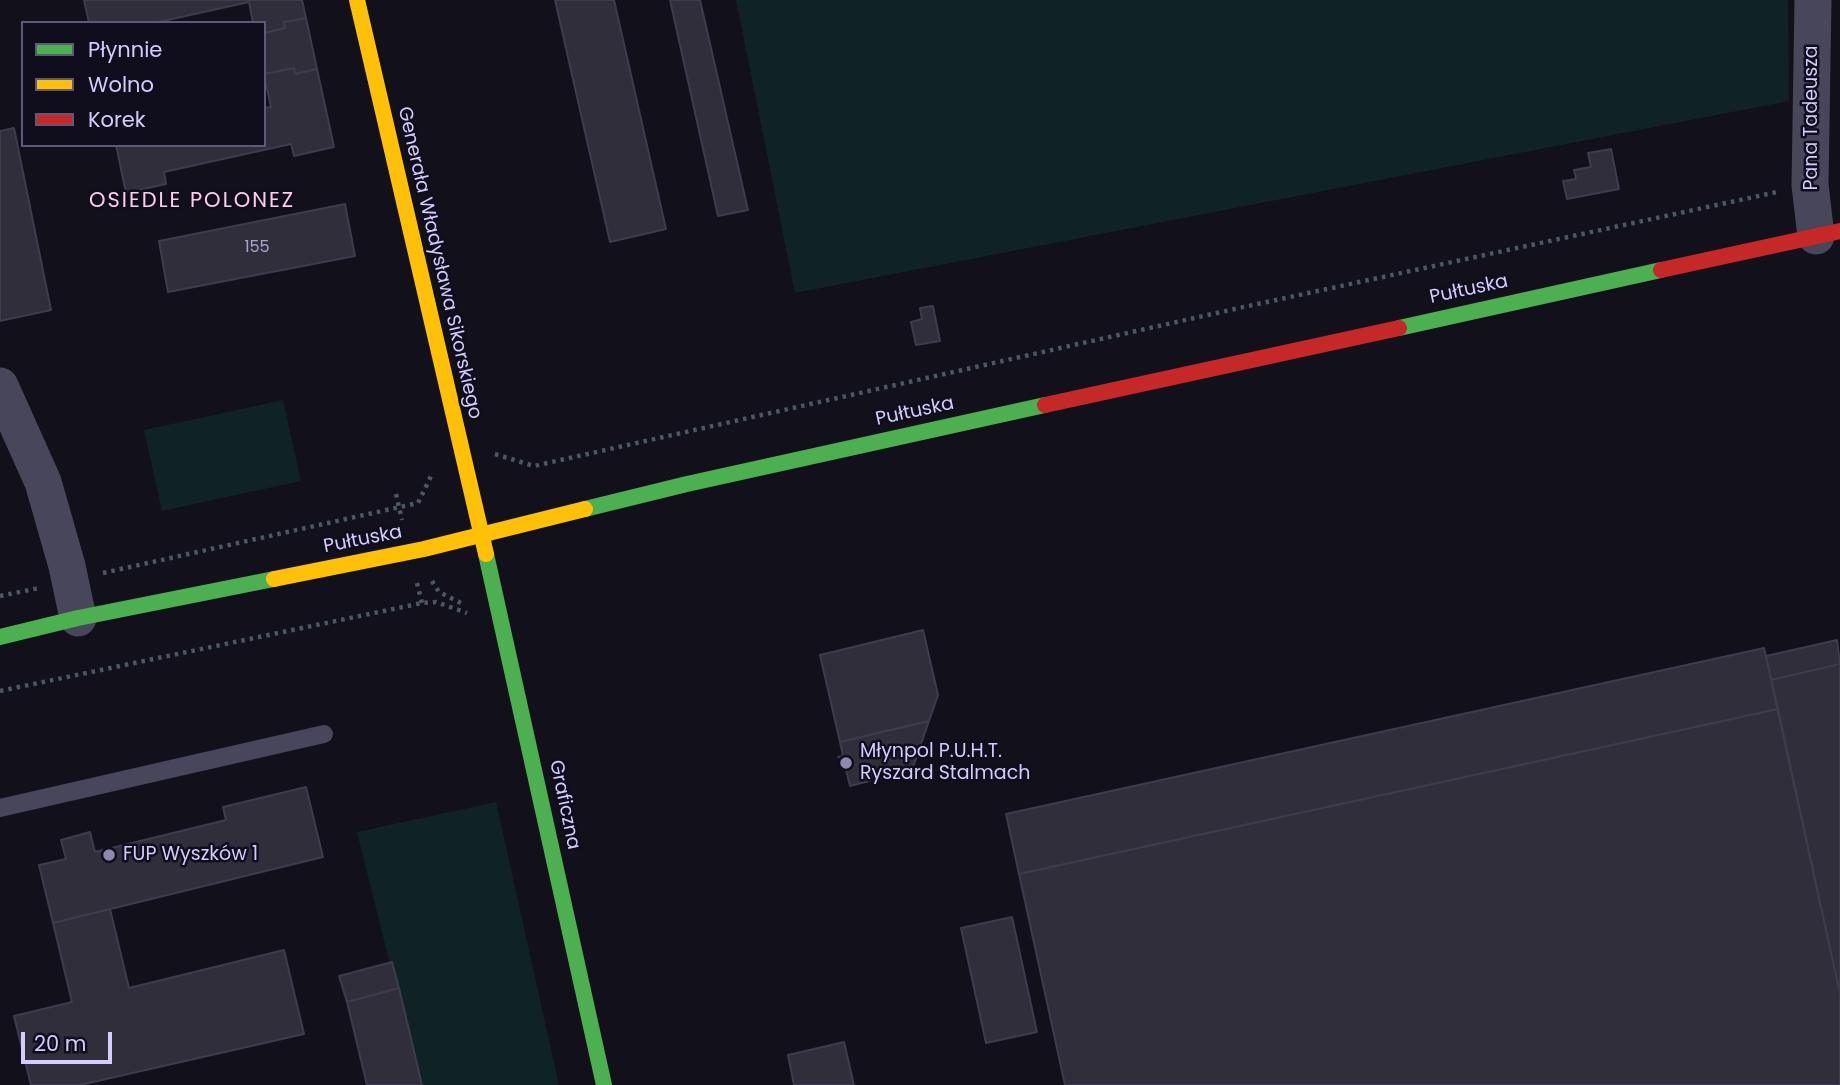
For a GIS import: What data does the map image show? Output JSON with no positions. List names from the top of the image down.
{
  "streets": {
    "main road": ["Generała Władysława Sikorskiego", "Pułtuska", "Graficzna"],
    "street": ["Pana Tadeusza"]
  },
  "crossings": [
    ["Pana Tadeusza", "Pułtuska"],
    ["Generała Władysława Sikorskiego", "Pułtuska"],
    ["Generała Władysława Sikorskiego", "Graficzna"],
    ["Pułtuska", "Graficzna"]
  ],
  "districts": ["OSIEDLE POLONEZ"],
  "places": ["Młynpol P.U.H.T. Ryszard Stalmach", "FUP Wyszków 1"],
  "house_numbers": ["155"],
  "legend": ["Płynnie", "Wolno", "Korek"],
  "scale_bar": "20 m"
}
